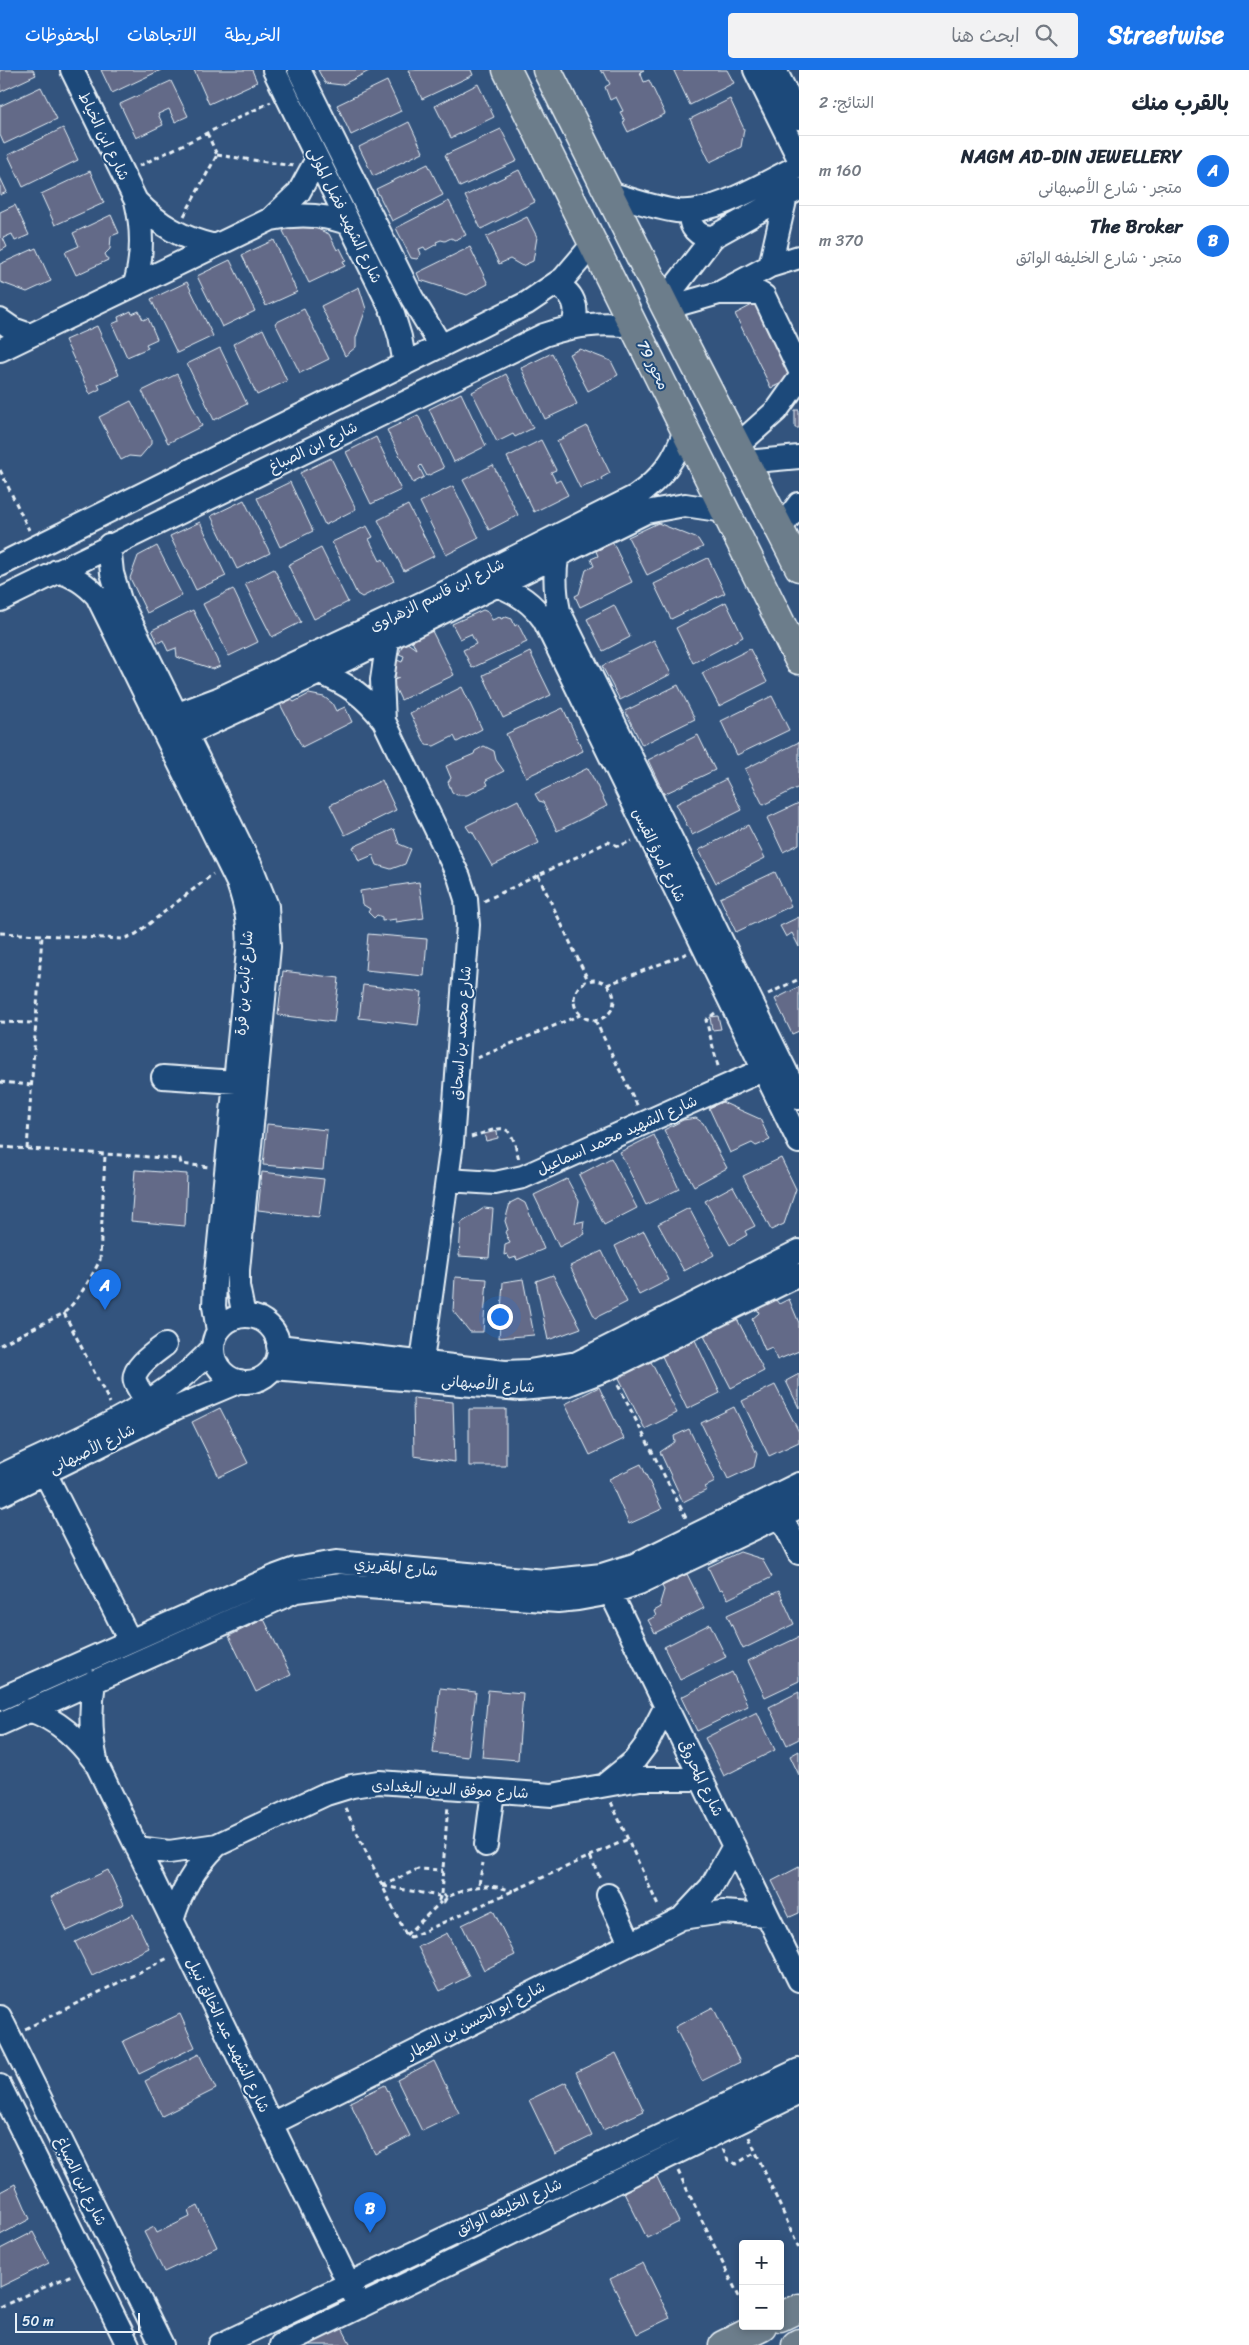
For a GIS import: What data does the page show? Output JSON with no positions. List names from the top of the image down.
{
  "streets": {
    "main road": ["محور 79"],
    "street": [
      "شارع ابن الخياط",
      "شارع الشهيد فضل المولى",
      "شارع ابن الصباغ",
      "شارع ابن قاسم الزهراوى",
      "شارع امرؤ القيس",
      "شارع ثابت بن قرة",
      "شارع محمد بن اسحاق",
      "شارع الشهيد محمد اسماعيل",
      "شارع الأصبهانى",
      "شارع المقريزي",
      "شارع المحروقى",
      "شارع موفق الدين البغدادى",
      "شارع ابو الحسن بن العطار",
      "شارع الشهيد عبد الخالق نبيل",
      "شارع الخليفه الواثق"
    ]
  },
  "crossings": [
    ["محور 79", "شارع ابن الصباغ"],
    ["محور 79", "شارع ابن قاسم الزهراوى"],
    ["شارع ابن الصباغ", "شارع ثابت بن قرة"],
    ["شارع ابن قاسم الزهراوى", "شارع امرؤ القيس"],
    ["شارع ابن قاسم الزهراوى", "شارع ثابت بن قرة"],
    ["شارع ابن قاسم الزهراوى", "شارع محمد بن اسحاق"],
    ["شارع امرؤ القيس", "شارع الشهيد محمد اسماعيل"],
    ["شارع ثابت بن قرة", "شارع الأصبهانى"],
    ["شارع محمد بن اسحاق", "شارع الشهيد محمد اسماعيل"],
    ["شارع محمد بن اسحاق", "شارع الأصبهانى"],
    ["شارع المقريزي", "شارع المحروقى"],
    ["شارع المقريزي", "شارع الشهيد عبد الخالق نبيل"],
    ["شارع المحروقى", "شارع موفق الدين البغدادى"],
    ["شارع المحروقى", "شارع ابو الحسن بن العطار"],
    ["شارع موفق الدين البغدادى", "شارع الشهيد عبد الخالق نبيل"],
    ["شارع ابو الحسن بن العطار", "شارع الشهيد عبد الخالق نبيل"],
    ["شارع الشهيد عبد الخالق نبيل", "شارع الخليفه الواثق"]
  ],
  "scale_bar": "50 m",
  "page": {
    "header": "Streetwise",
    "search": "ابحث هنا",
    "nav": ["الخريطة", "الاتجاهات", "المحفوظات"],
    "heading": ["بالقرب منك", "النتائج: 2"],
    "list": [
      {
        "mark": "A",
        "name": "NAGM AD-DIN JEWELLERY",
        "note": "متجر · شارع الأصبهانى",
        "value": "160 m"
      },
      {
        "mark": "B",
        "name": "The Broker",
        "note": "متجر · شارع الخليفه الواثق",
        "value": "370 m"
      }
    ],
    "pins": ["A", "B"],
    "map_buttons": ["+", "−"],
    "scale": "50 m"
  }
}
